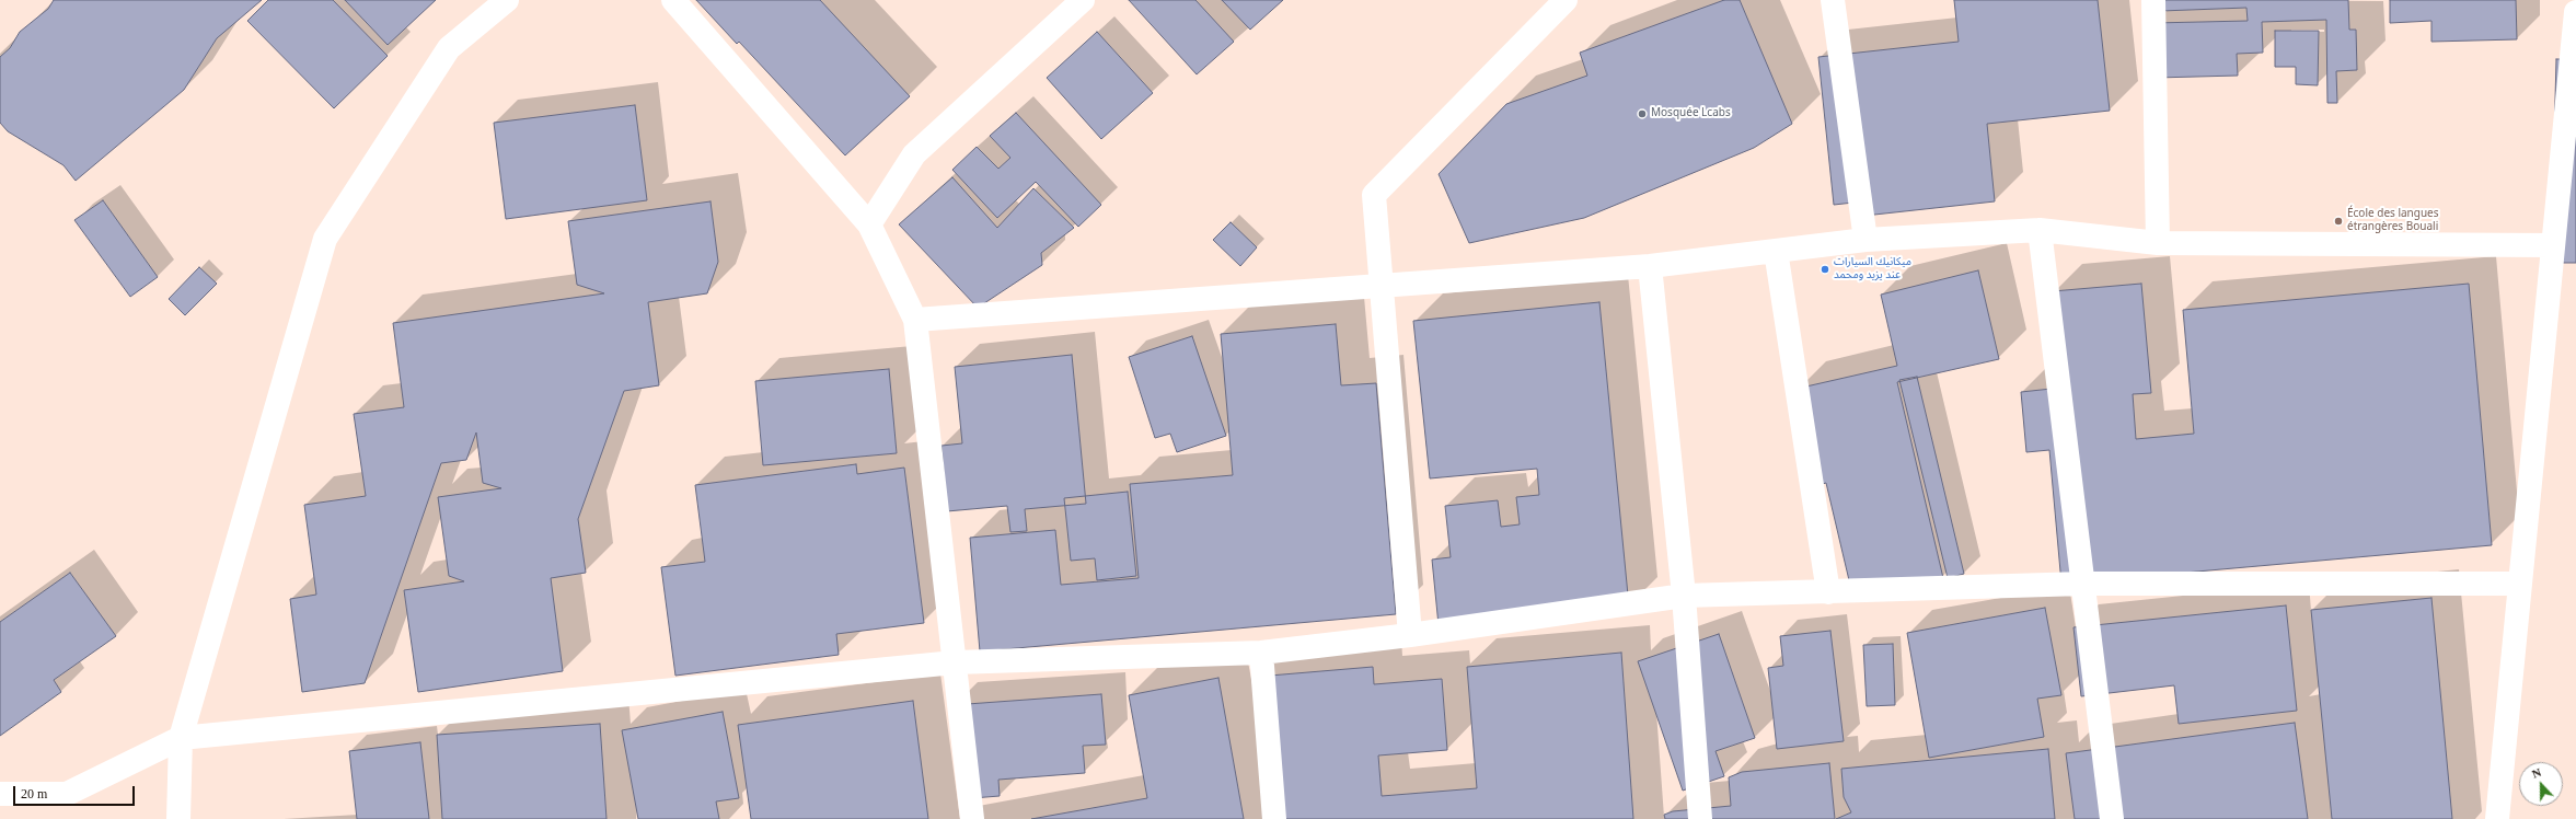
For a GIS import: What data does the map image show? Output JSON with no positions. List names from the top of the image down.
{
  "places": ["Mosquée Lcabs", "École des langues étrangères Bouali", "ميكانيك السيارات عند يزيد ومحمد"],
  "scale_bar": "20 m",
  "north": "top"
}
